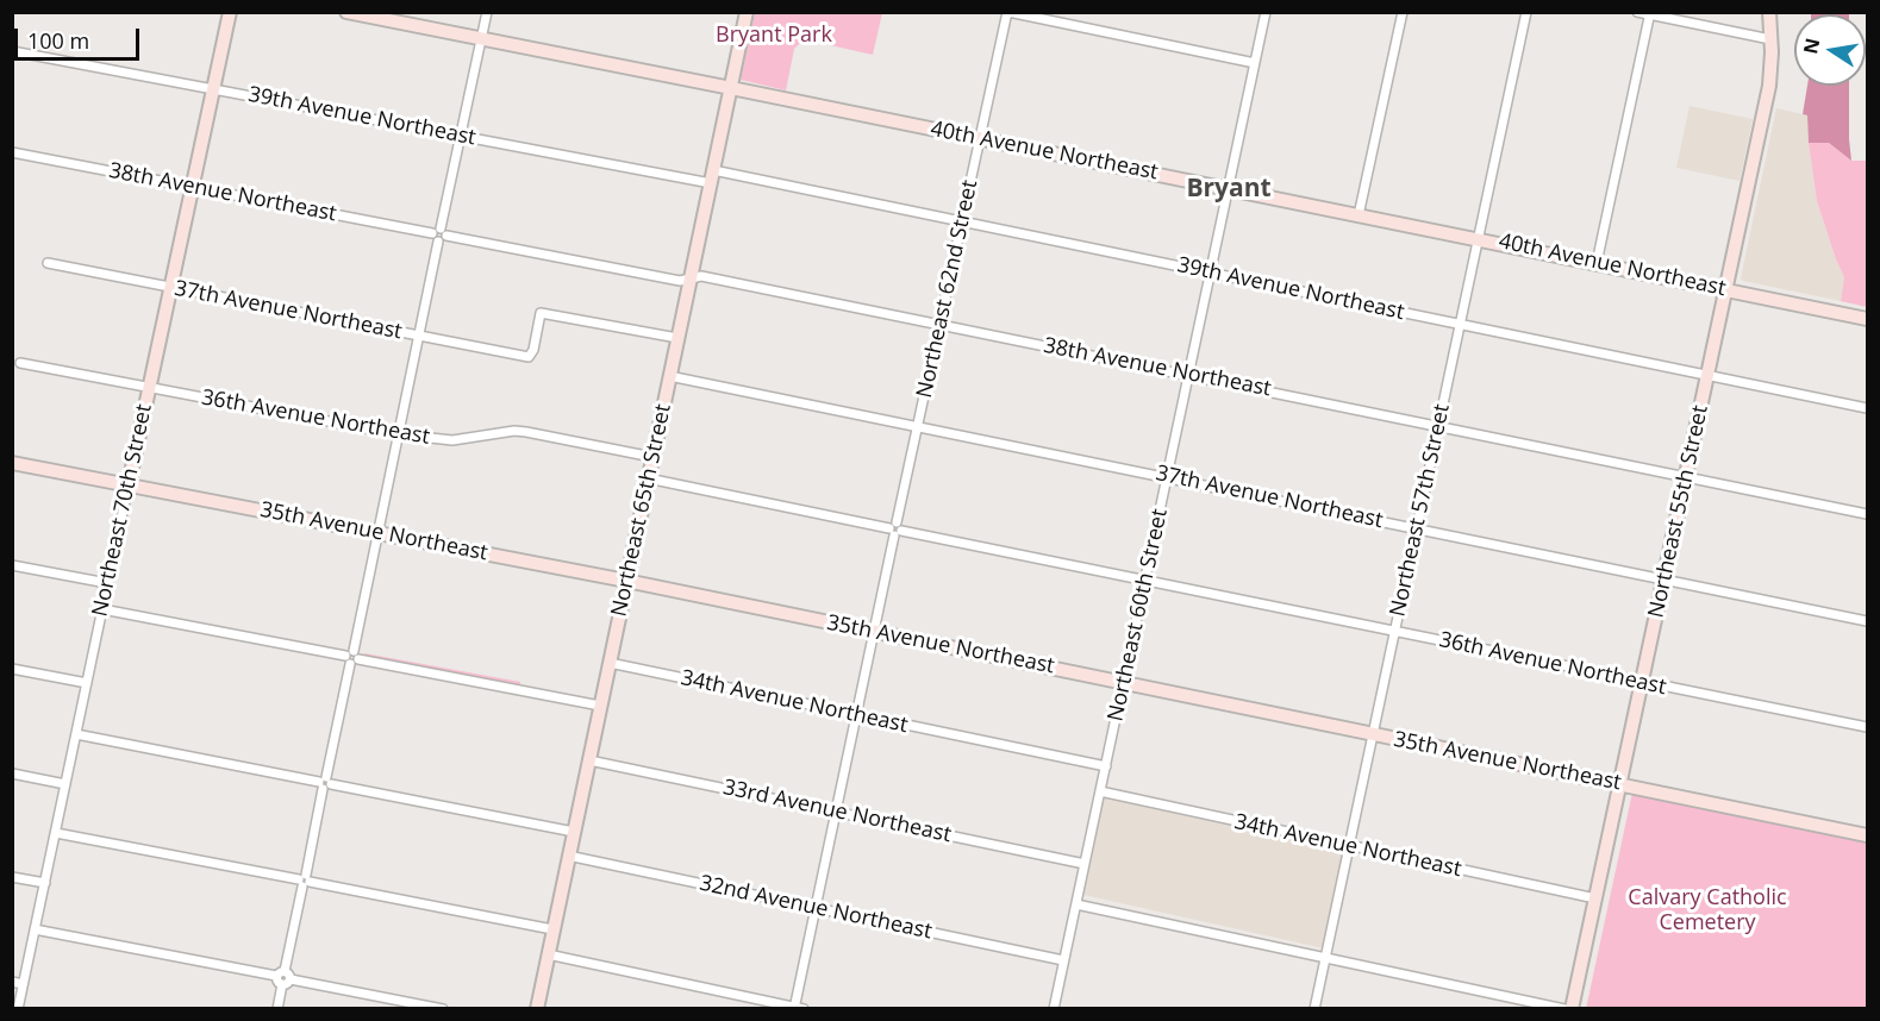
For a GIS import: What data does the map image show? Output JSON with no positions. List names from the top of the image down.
{
  "streets": {
    "main road": [
      "40th Avenue Northeast",
      "Northeast 70th Street",
      "Northeast 65th Street",
      "Northeast 55th Street",
      "35th Avenue Northeast"
    ],
    "street": [
      "39th Avenue Northeast",
      "38th Avenue Northeast",
      "Northeast 62nd Street",
      "37th Avenue Northeast",
      "36th Avenue Northeast",
      "Northeast 57th Street",
      "Northeast 60th Street",
      "34th Avenue Northeast",
      "33rd Avenue Northeast",
      "32nd Avenue Northeast"
    ]
  },
  "crossings": [
    ["39th Avenue Northeast", "Northeast 62nd Street"],
    ["39th Avenue Northeast", "Northeast 70th Street"],
    ["39th Avenue Northeast", "Northeast 65th Street"],
    ["39th Avenue Northeast", "Northeast 57th Street"],
    ["39th Avenue Northeast", "Northeast 55th Street"],
    ["39th Avenue Northeast", "Northeast 60th Street"],
    ["40th Avenue Northeast", "Northeast 62nd Street"],
    ["40th Avenue Northeast", "Northeast 65th Street"],
    ["40th Avenue Northeast", "Northeast 57th Street"],
    ["40th Avenue Northeast", "Northeast 55th Street"],
    ["40th Avenue Northeast", "Northeast 60th Street"],
    ["38th Avenue Northeast", "Northeast 62nd Street"],
    ["38th Avenue Northeast", "Northeast 70th Street"],
    ["38th Avenue Northeast", "Northeast 65th Street"],
    ["38th Avenue Northeast", "Northeast 57th Street"],
    ["38th Avenue Northeast", "Northeast 55th Street"],
    ["38th Avenue Northeast", "Northeast 60th Street"],
    ["Northeast 62nd Street", "37th Avenue Northeast"],
    ["Northeast 62nd Street", "36th Avenue Northeast"],
    ["Northeast 62nd Street", "35th Avenue Northeast"],
    ["Northeast 62nd Street", "34th Avenue Northeast"],
    ["Northeast 62nd Street", "33rd Avenue Northeast"],
    ["Northeast 62nd Street", "32nd Avenue Northeast"],
    ["37th Avenue Northeast", "Northeast 70th Street"],
    ["37th Avenue Northeast", "Northeast 65th Street"],
    ["37th Avenue Northeast", "Northeast 57th Street"],
    ["37th Avenue Northeast", "Northeast 55th Street"],
    ["37th Avenue Northeast", "Northeast 60th Street"],
    ["36th Avenue Northeast", "Northeast 70th Street"],
    ["36th Avenue Northeast", "Northeast 65th Street"],
    ["36th Avenue Northeast", "Northeast 57th Street"],
    ["36th Avenue Northeast", "Northeast 55th Street"],
    ["36th Avenue Northeast", "Northeast 60th Street"],
    ["Northeast 70th Street", "35th Avenue Northeast"],
    ["Northeast 65th Street", "35th Avenue Northeast"],
    ["Northeast 65th Street", "34th Avenue Northeast"],
    ["Northeast 65th Street", "33rd Avenue Northeast"],
    ["Northeast 65th Street", "32nd Avenue Northeast"],
    ["Northeast 57th Street", "35th Avenue Northeast"],
    ["Northeast 57th Street", "34th Avenue Northeast"],
    ["Northeast 55th Street", "35th Avenue Northeast"],
    ["Northeast 55th Street", "34th Avenue Northeast"],
    ["35th Avenue Northeast", "Northeast 60th Street"],
    ["Northeast 60th Street", "34th Avenue Northeast"],
    ["Northeast 60th Street", "33rd Avenue Northeast"],
    ["Northeast 60th Street", "32nd Avenue Northeast"]
  ],
  "districts": ["Bryant"],
  "parks": ["Bryant Park", "Calvary Catholic Cemetery"],
  "scale_bar": "100 m",
  "north": "left"
}
